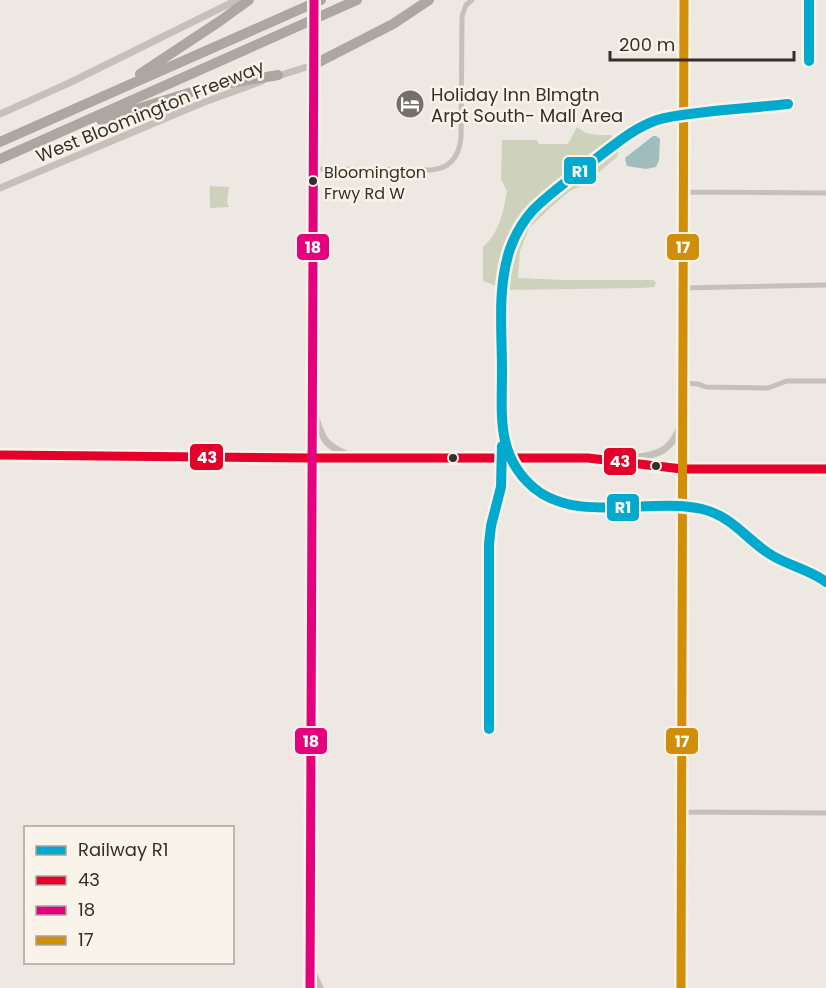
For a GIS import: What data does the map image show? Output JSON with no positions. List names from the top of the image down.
{
  "streets": {
    "street": ["West Bloomington Freeway"]
  },
  "places": {
    "hotel": ["Holiday Inn Blmgtn Arpt South- Mall Area"],
    "other": ["Bloomington Frwy Rd W"]
  },
  "lines": [
    "rail line R1",
    "transit line 18",
    "transit line 17",
    "transit line 43"
  ],
  "legend": [
    "Railway R1",
    "43",
    "18",
    "17"
  ],
  "scale_bar": "200 m"
}
